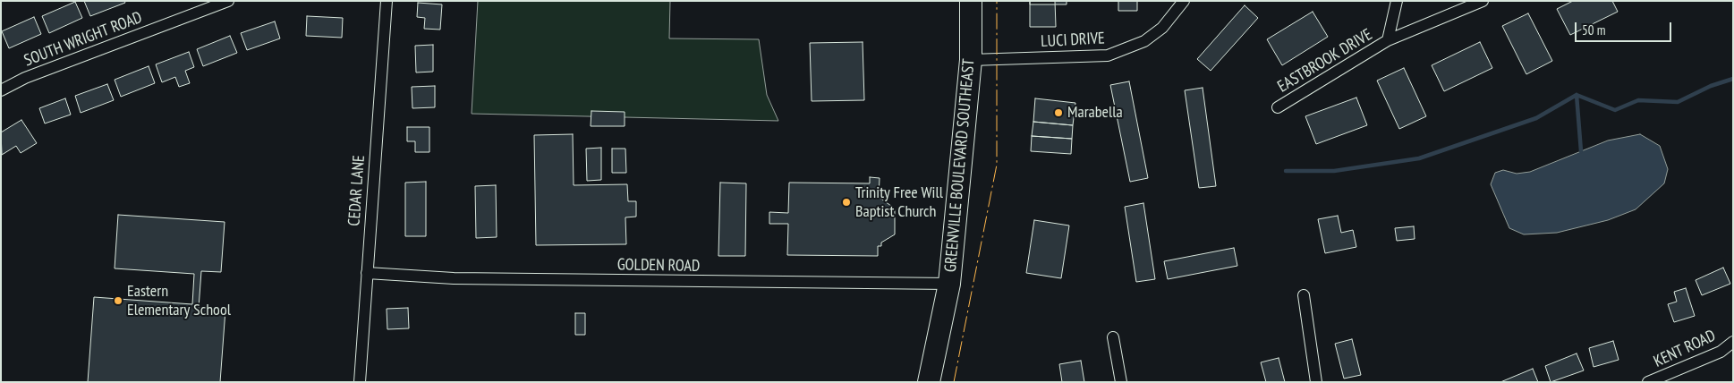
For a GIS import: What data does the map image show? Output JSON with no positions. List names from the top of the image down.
{
  "streets": {
    "highway": ["GREENVILLE BOULEVARD SOUTHEAST"],
    "street": [
      "SOUTH WRIGHT ROAD",
      "LUCI DRIVE",
      "EASTBROOK DRIVE",
      "CEDAR LANE",
      "GOLDEN ROAD",
      "KENT ROAD"
    ]
  },
  "crossings": [
    ["LUCI DRIVE", "GREENVILLE BOULEVARD SOUTHEAST"],
    ["GREENVILLE BOULEVARD SOUTHEAST", "GOLDEN ROAD"],
    ["CEDAR LANE", "GOLDEN ROAD"]
  ],
  "places": ["Marabella", "Trinity Free Will Baptist Church", "Eastern Elementary School"],
  "scale_bar": "50 m"
}
